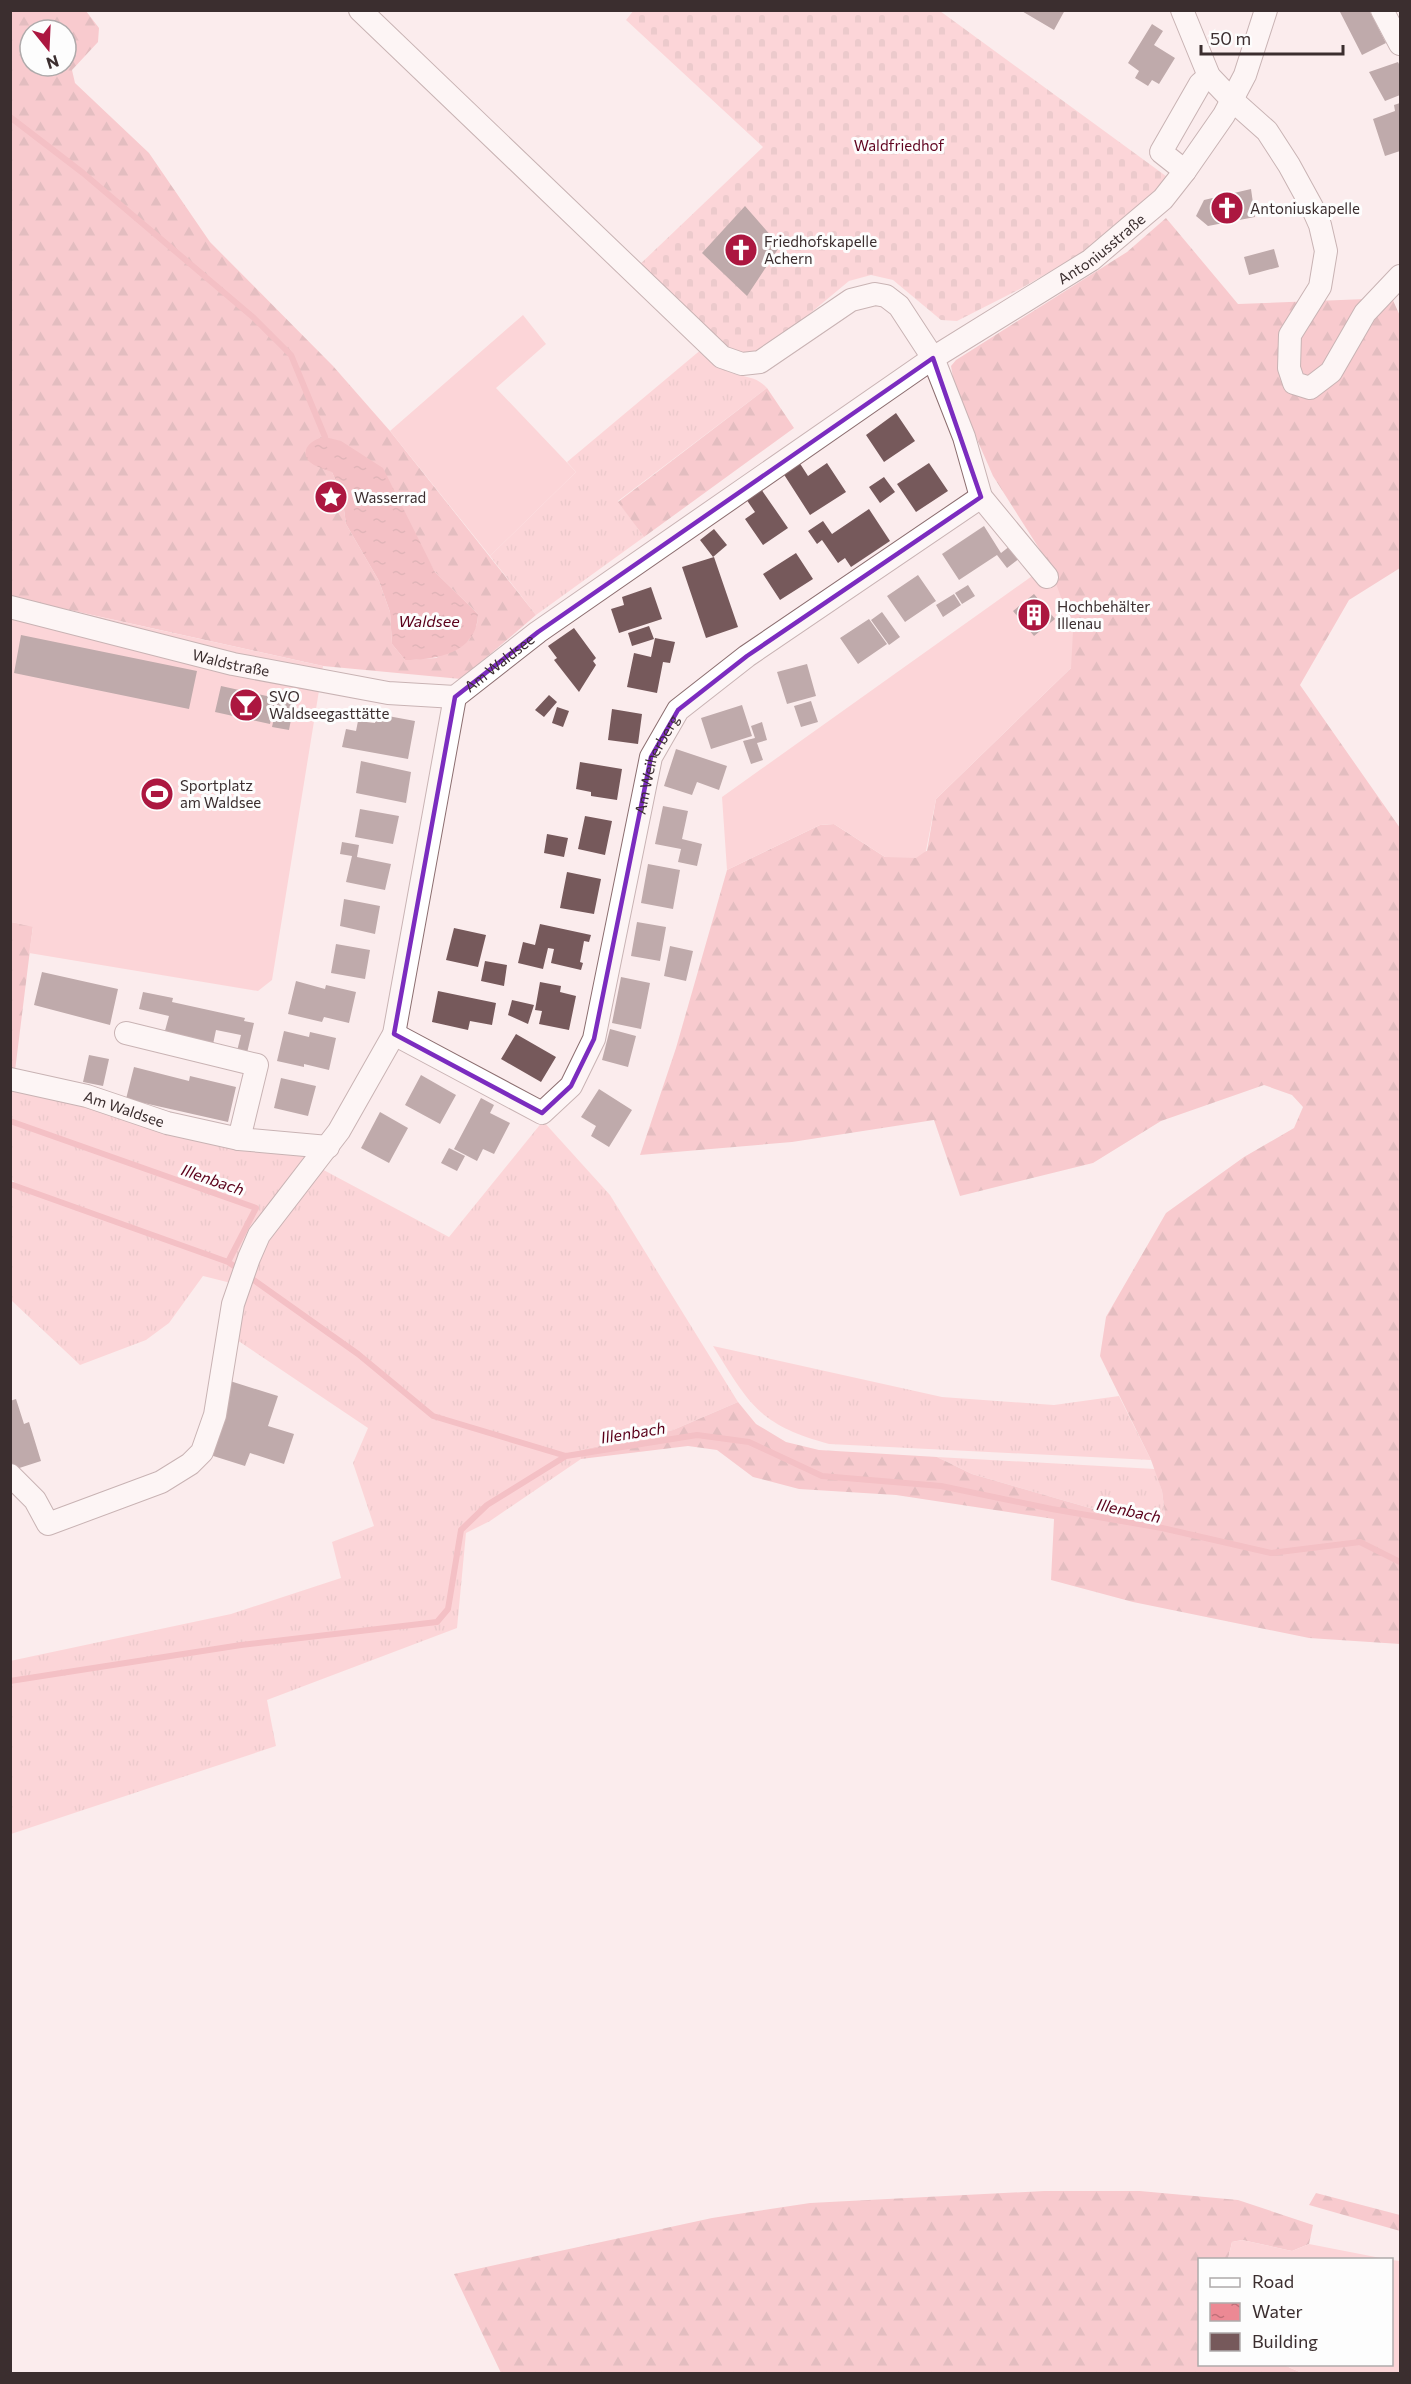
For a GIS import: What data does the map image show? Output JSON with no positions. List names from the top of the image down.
{
  "streets": {
    "street": [
      "Antoniusstraße",
      "Waldstraße",
      "Am Waldsee",
      "Am Weiherberg"
    ]
  },
  "crossings": [
    ["Antoniusstraße", "Am Waldsee"],
    ["Waldstraße", "Am Waldsee"],
    ["Am Waldsee", "Am Weiherberg"]
  ],
  "water": ["Waldsee", "Illenbach"],
  "parks": ["Waldfriedhof"],
  "places": {
    "church": ["Antoniuskapelle", "Friedhofskapelle Achern"],
    "place": ["Wasserrad"],
    "building": ["Hochbehälter Illenau"],
    "bar": ["SVO Waldseegasttätte"],
    "sports": ["Sportplatz am Waldsee"]
  },
  "legend": ["Road", "Water", "Building"],
  "scale_bar": "50 m",
  "north": "bottom"
}
